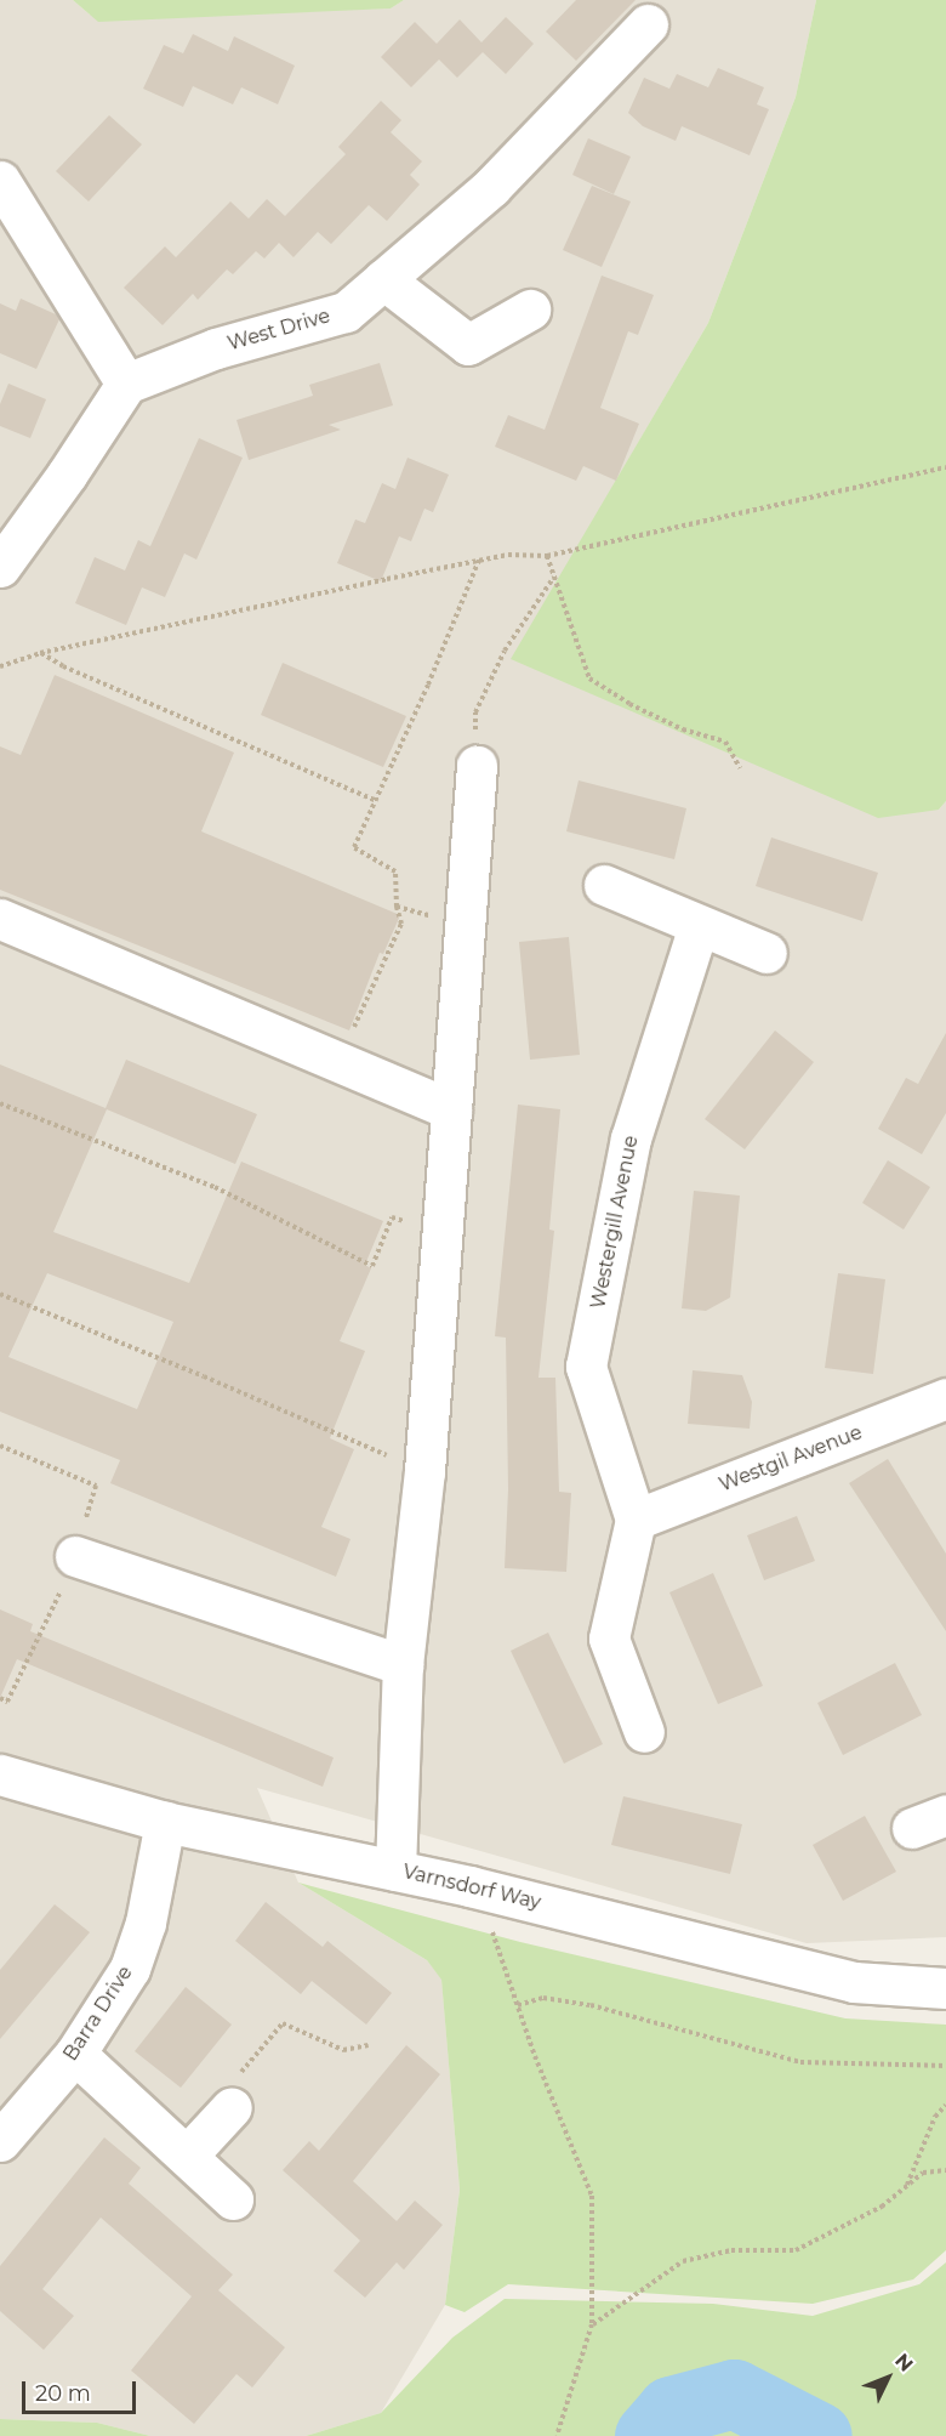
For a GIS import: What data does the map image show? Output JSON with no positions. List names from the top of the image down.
{
  "streets": {
    "street": [
      "West Drive",
      "Westergill Avenue",
      "Westgil Avenue",
      "Varnsdorf Way",
      "Barra Drive"
    ]
  },
  "crossings": [
    ["Westergill Avenue", "Westgil Avenue"],
    ["Varnsdorf Way", "Barra Drive"]
  ],
  "scale_bar": "20 m",
  "north": "top right"
}
